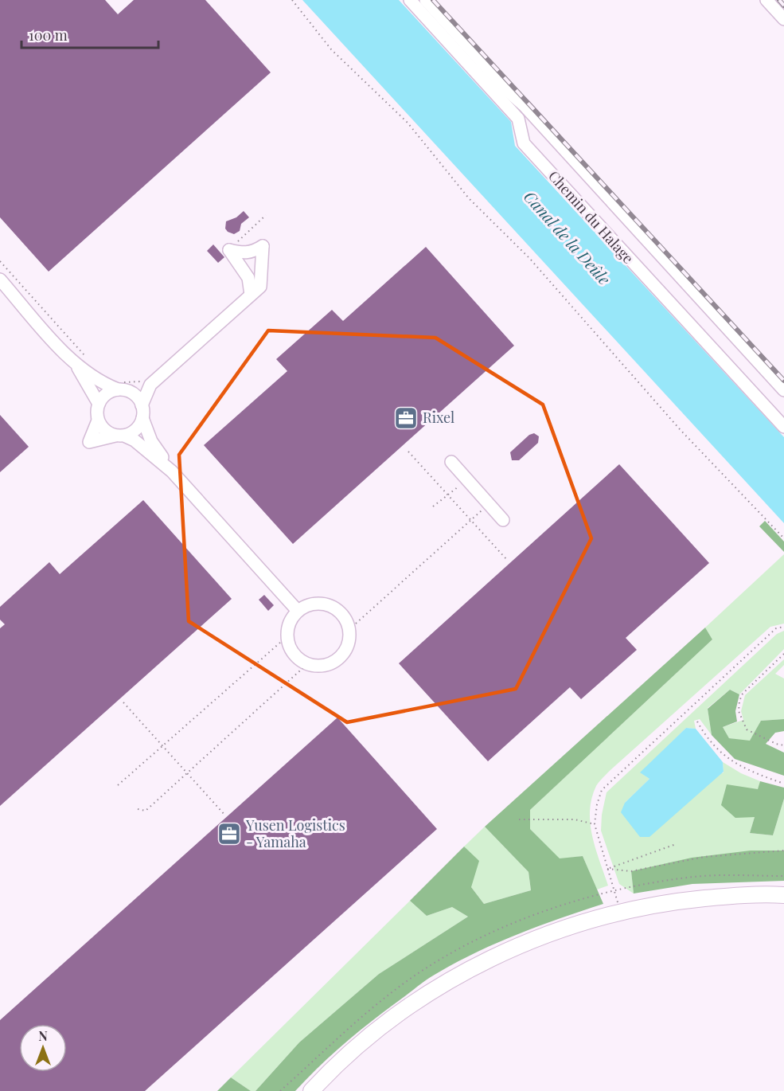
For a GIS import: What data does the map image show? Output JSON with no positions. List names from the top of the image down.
{
  "streets": {
    "street": ["Chemin du Halage"]
  },
  "water": ["Canal de la Deûle"],
  "places": {
    "office": ["Rixel", "Yusen Logistics - Yamaha"]
  },
  "scale_bar": "100 m",
  "north": "top"
}
